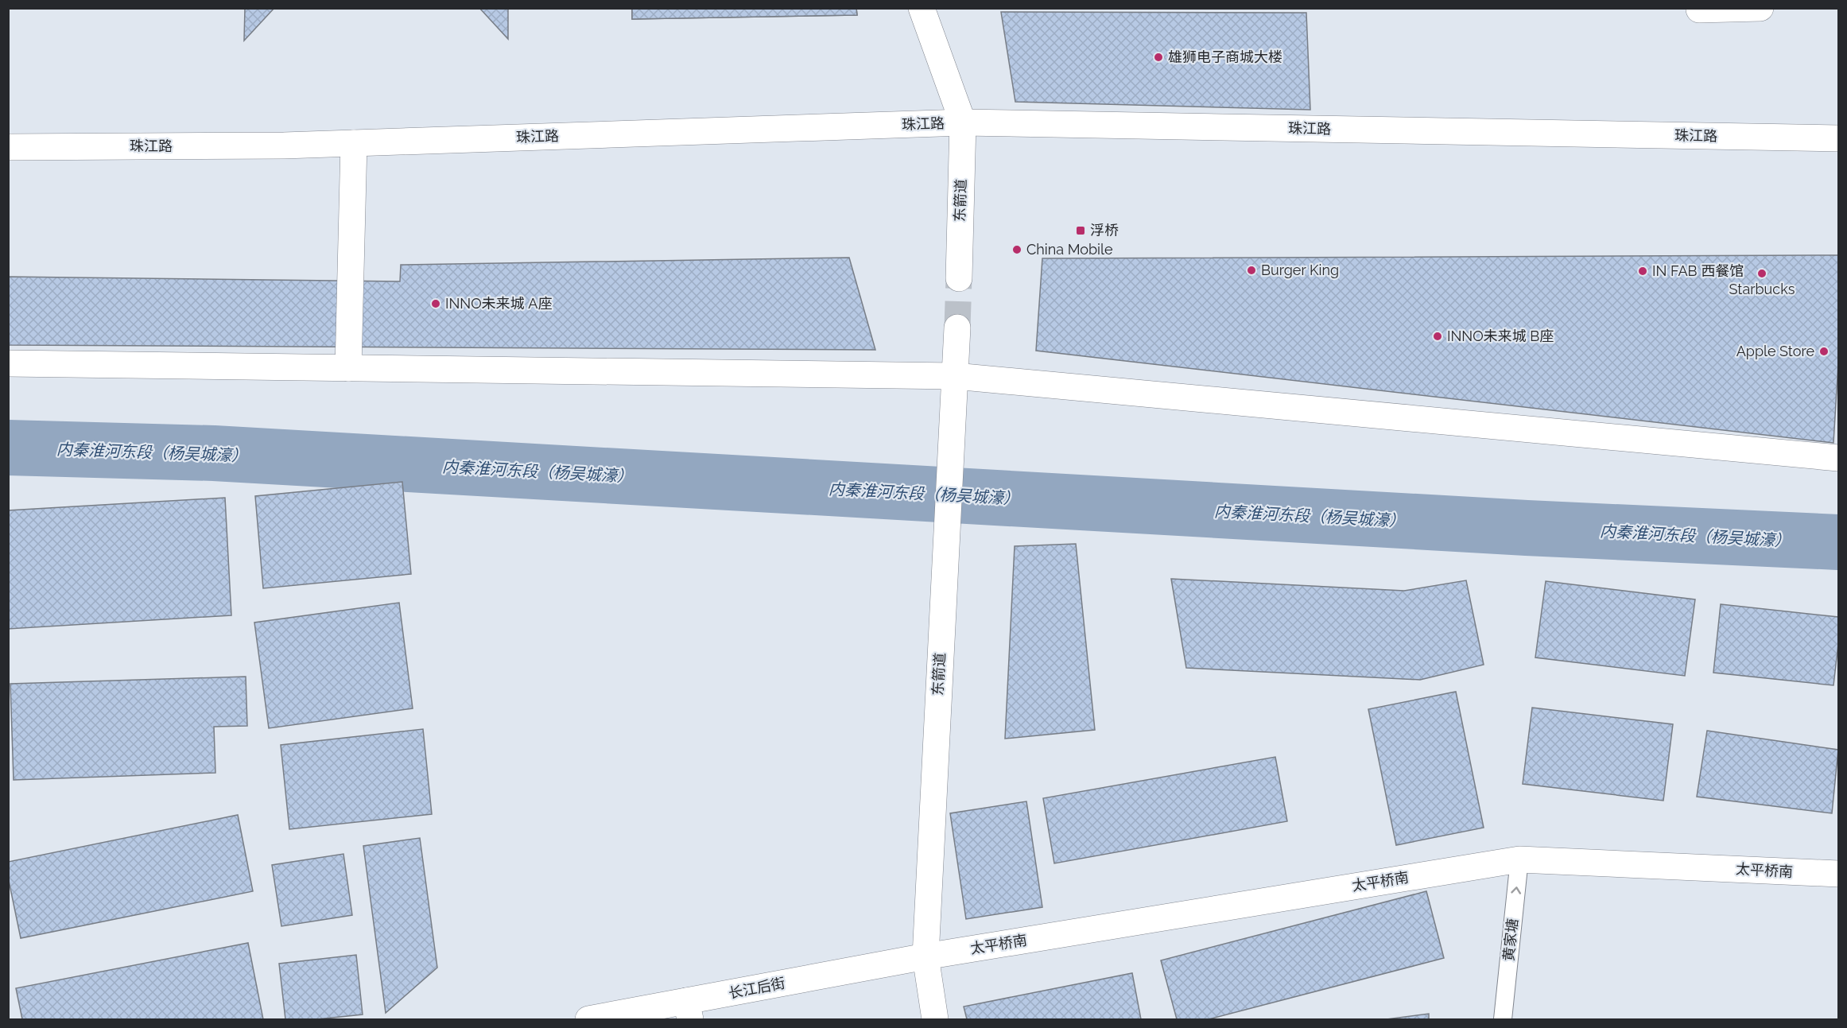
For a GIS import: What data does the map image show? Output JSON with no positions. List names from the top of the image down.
{
  "streets": {
    "street": [
      "珠江路",
      "东箭道",
      "太平桥南",
      "长江后街"
    ],
    "lane": ["黄家塘"]
  },
  "crossings": [
    ["珠江路", "东箭道"],
    ["东箭道", "太平桥南"],
    ["东箭道", "长江后街"],
    ["太平桥南", "黄家塘"],
    ["太平桥南", "长江后街"]
  ],
  "one_way": ["黄家塘"],
  "water": ["内秦淮河东段（杨吴城濠）"],
  "places": {
    "other": [
      "雄狮电子商城大楼",
      "China Mobile",
      "Burger King",
      "IN FAB 西餐馆",
      "Starbucks",
      "INNO未来城 A座",
      "INNO未来城 B座",
      "Apple Store"
    ],
    "transit": ["浮桥"]
  }
}
